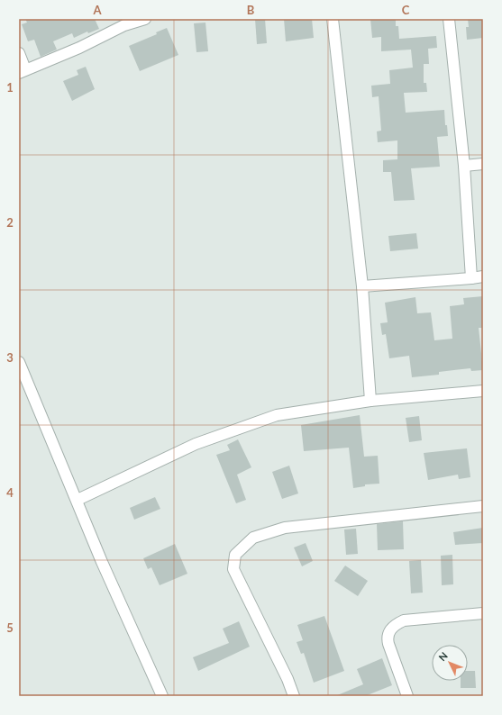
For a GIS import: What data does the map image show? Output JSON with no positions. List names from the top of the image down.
{
  "north": "top left",
  "grid": {
    "columns": ["A", "B", "C"],
    "rows": [
      "1",
      "2",
      "3",
      "4",
      "5"
    ]
  }
}
